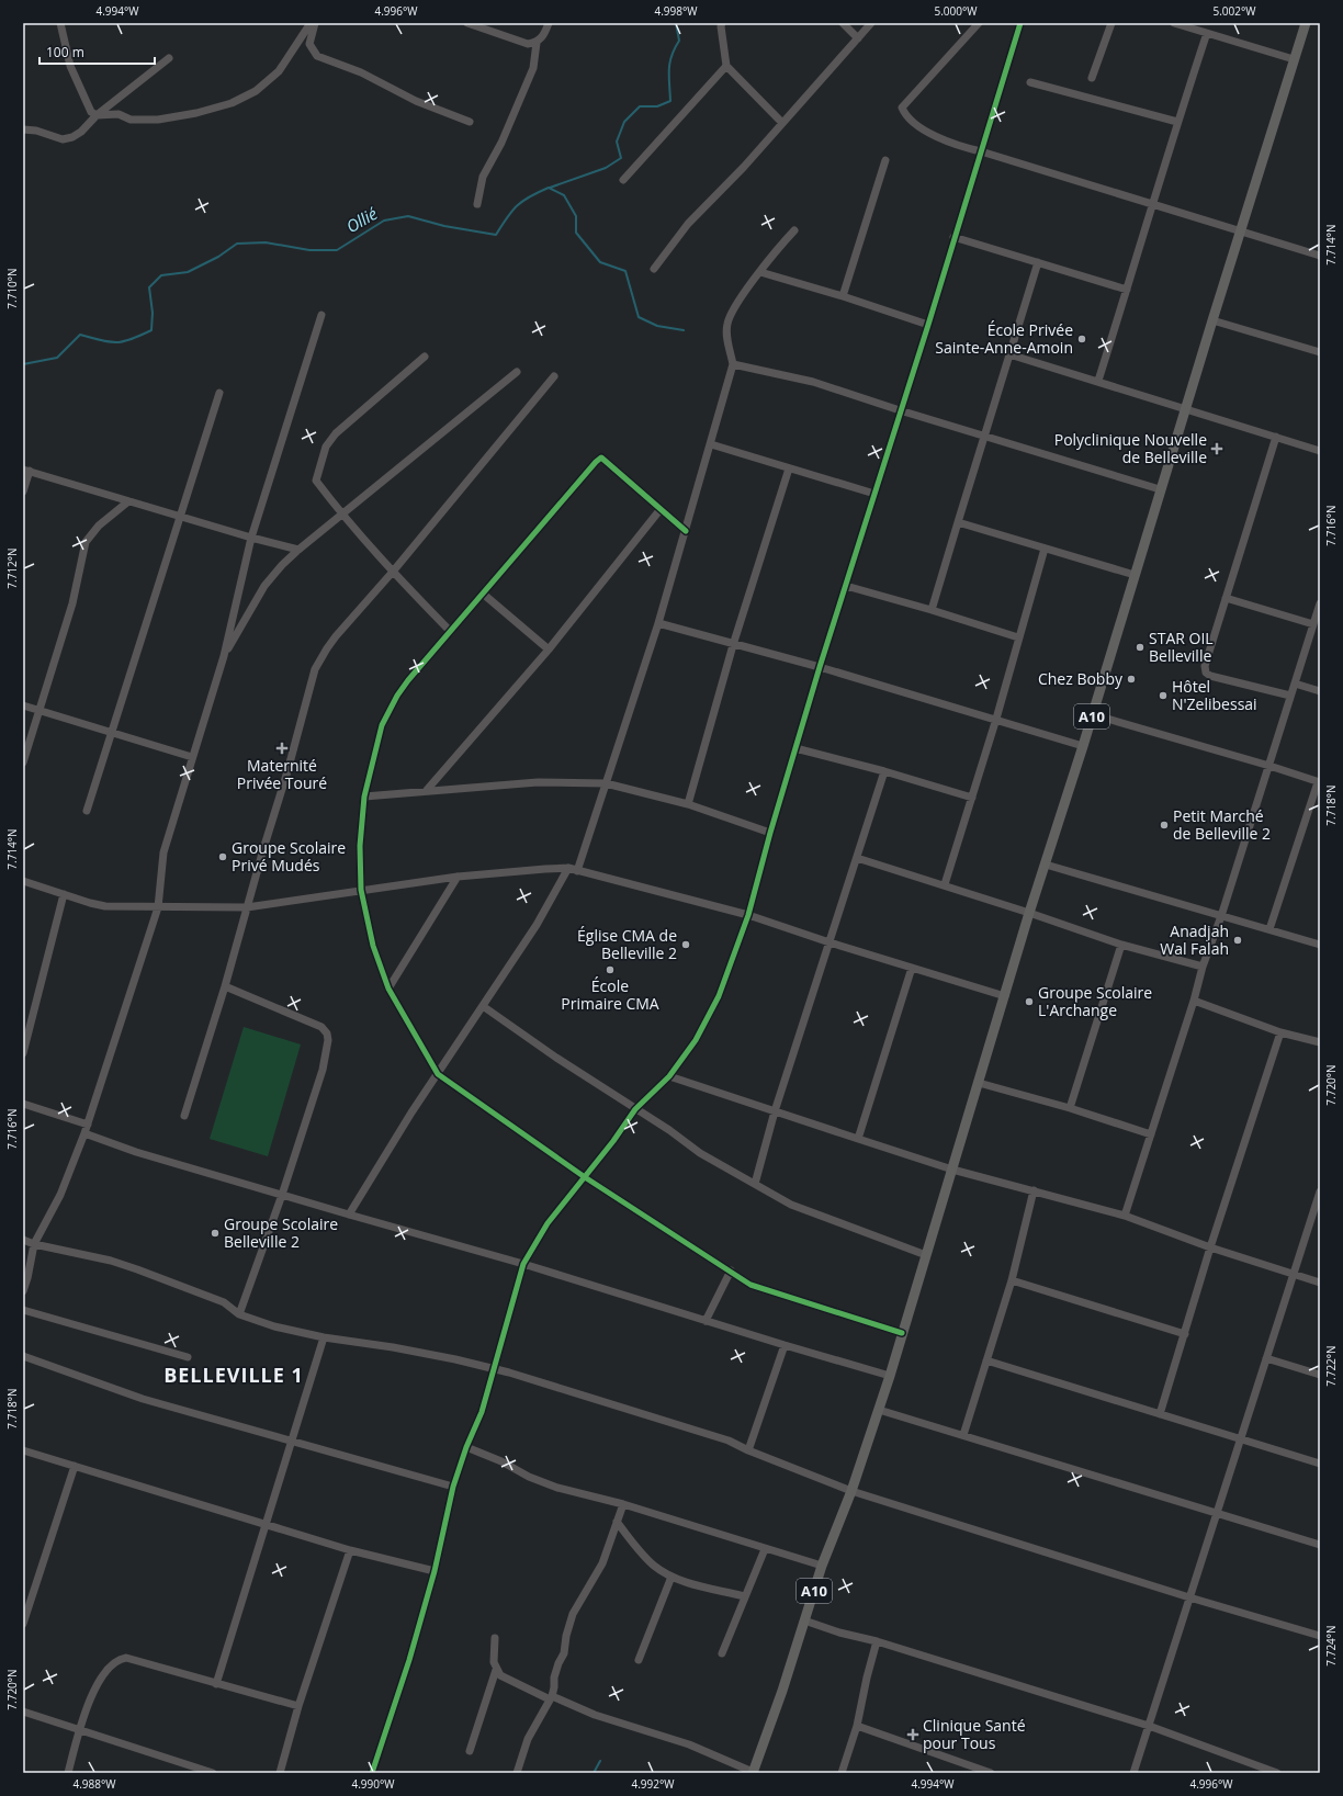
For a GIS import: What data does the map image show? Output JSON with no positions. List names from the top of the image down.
{
  "streets": {
    "main road": ["A10"]
  },
  "districts": ["BELLEVILLE 1"],
  "water": ["Ollié"],
  "places": {
    "other": [
      "École Privée Sainte-Anne-Amoin",
      "STAR OIL Belleville",
      "Chez Bobby",
      "Hôtel N'Zelibessai",
      "Petit Marché de Belleville 2",
      "Groupe Scolaire Privé Mudés",
      "Anadjah Wal Falah",
      "Église CMA de Belleville 2",
      "École Primaire CMA",
      "Groupe Scolaire L'Archange",
      "Groupe Scolaire Belleville 2"
    ],
    "health": ["Polyclinique Nouvelle de Belleville", "Maternité Privée Touré", "Clinique Santé pour Tous"]
  },
  "scale_bar": "100 m",
  "coordinates": [
    "4.994°W",
    "4.996°W",
    "4.998°W",
    "5.000°W",
    "5.002°W",
    "7.714°N",
    "7.710°N",
    "7.716°N",
    "7.712°N",
    "7.718°N",
    "7.720°N",
    "7.722°N",
    "7.724°N",
    "4.988°W",
    "4.990°W",
    "4.992°W"
  ]
}
